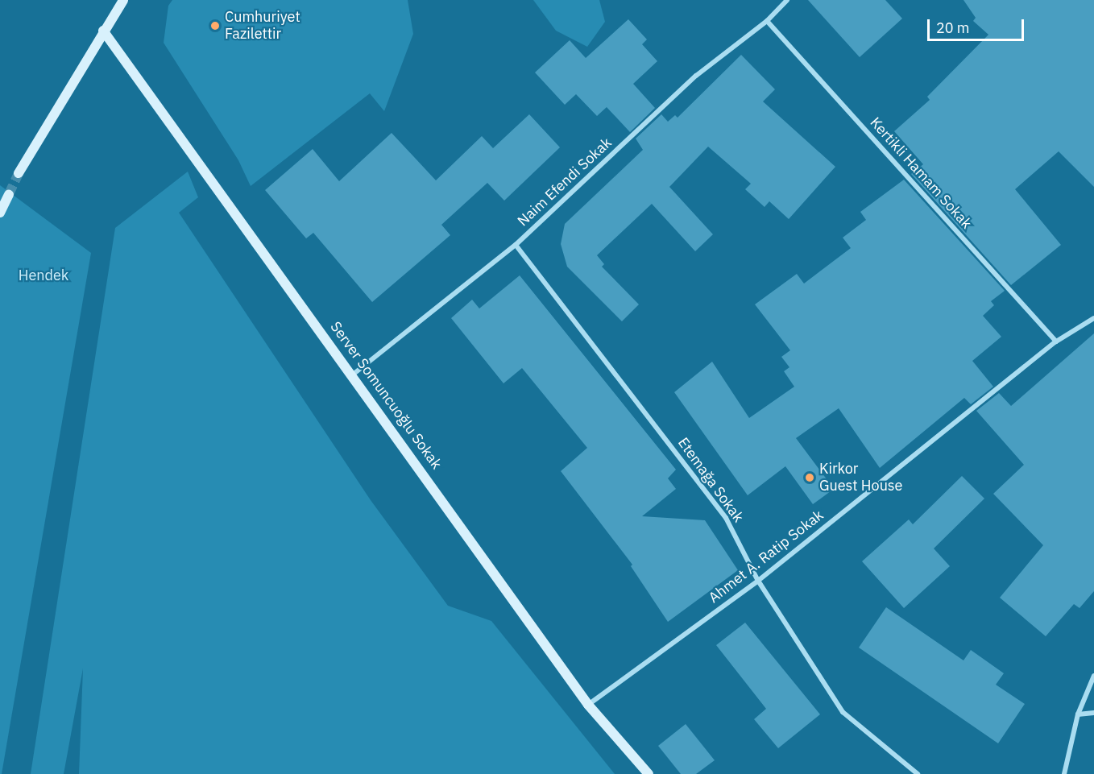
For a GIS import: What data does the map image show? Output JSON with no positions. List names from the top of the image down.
{
  "streets": {
    "street": [
      "Kertikli Hamam Sokak",
      "Naim Efendi Sokak",
      "Server Somuncuoğlu Sokak",
      "Etemağa Sokak",
      "Ahmet A. Ratip Sokak"
    ]
  },
  "crossings": [
    ["Kertikli Hamam Sokak", "Naim Efendi Sokak"],
    ["Kertikli Hamam Sokak", "Ahmet A. Ratip Sokak"],
    ["Naim Efendi Sokak", "Server Somuncuoğlu Sokak"],
    ["Naim Efendi Sokak", "Etemağa Sokak"],
    ["Server Somuncuoğlu Sokak", "Ahmet A. Ratip Sokak"],
    ["Etemağa Sokak", "Ahmet A. Ratip Sokak"]
  ],
  "parks": ["Hendek"],
  "places": ["Cumhuriyet Fazilettir", "Kirkor Guest House"],
  "scale_bar": "20 m"
}
